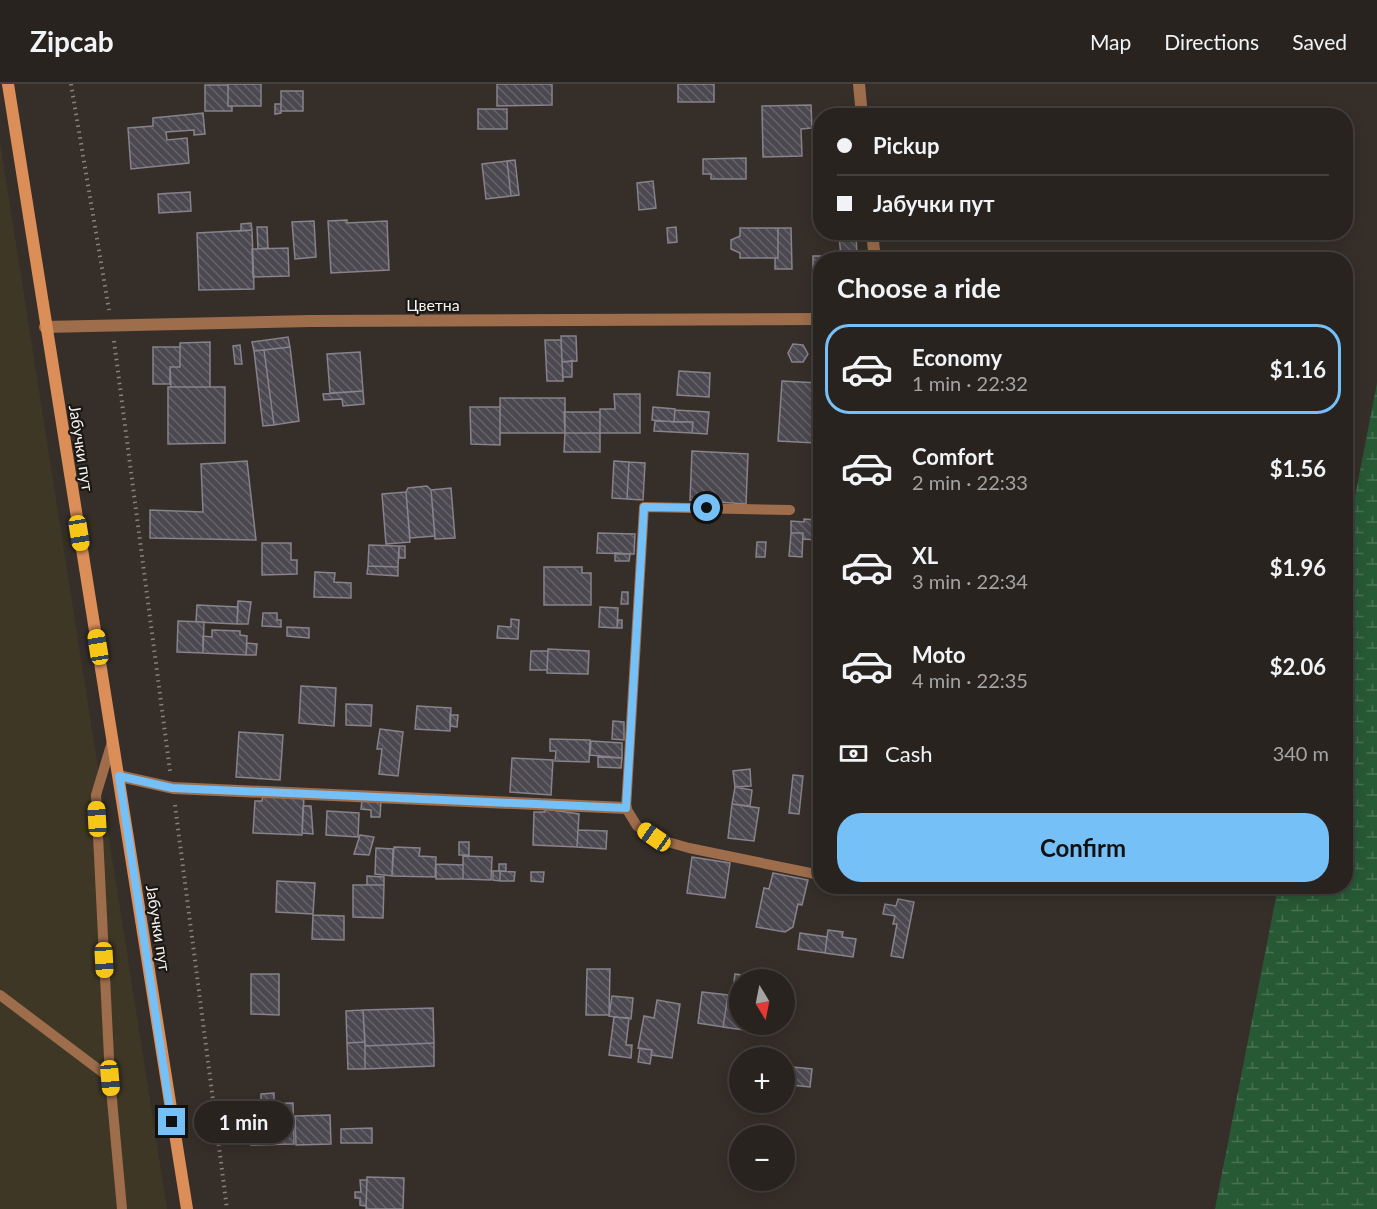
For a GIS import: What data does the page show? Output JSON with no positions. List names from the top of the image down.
{
  "streets": {
    "main road": ["Јабучки пут"],
    "street": ["Цветна"]
  },
  "crossings": [
    ["Цветна", "Јабучки пут"]
  ],
  "north": "bottom",
  "page": {
    "header": "Zipcab",
    "nav": ["Map", "Directions", "Saved"],
    "banner": ["Pickup", "Јабучки пут"],
    "heading": "Choose a ride",
    "list": [
      {
        "name": "Economy",
        "note": "1 min · 22:32",
        "value": "$1.16"
      },
      {
        "name": "Comfort",
        "note": "2 min · 22:33",
        "value": "$1.56"
      },
      {
        "name": "XL",
        "note": "3 min · 22:34",
        "value": "$1.96"
      },
      {
        "name": "Moto",
        "note": "4 min · 22:35",
        "value": "$2.06"
      }
    ],
    "pay": ["Cash", "340 m"],
    "buttons": "Confirm",
    "map_buttons": ["+", "−"],
    "bubble": "1 min"
  }
}
